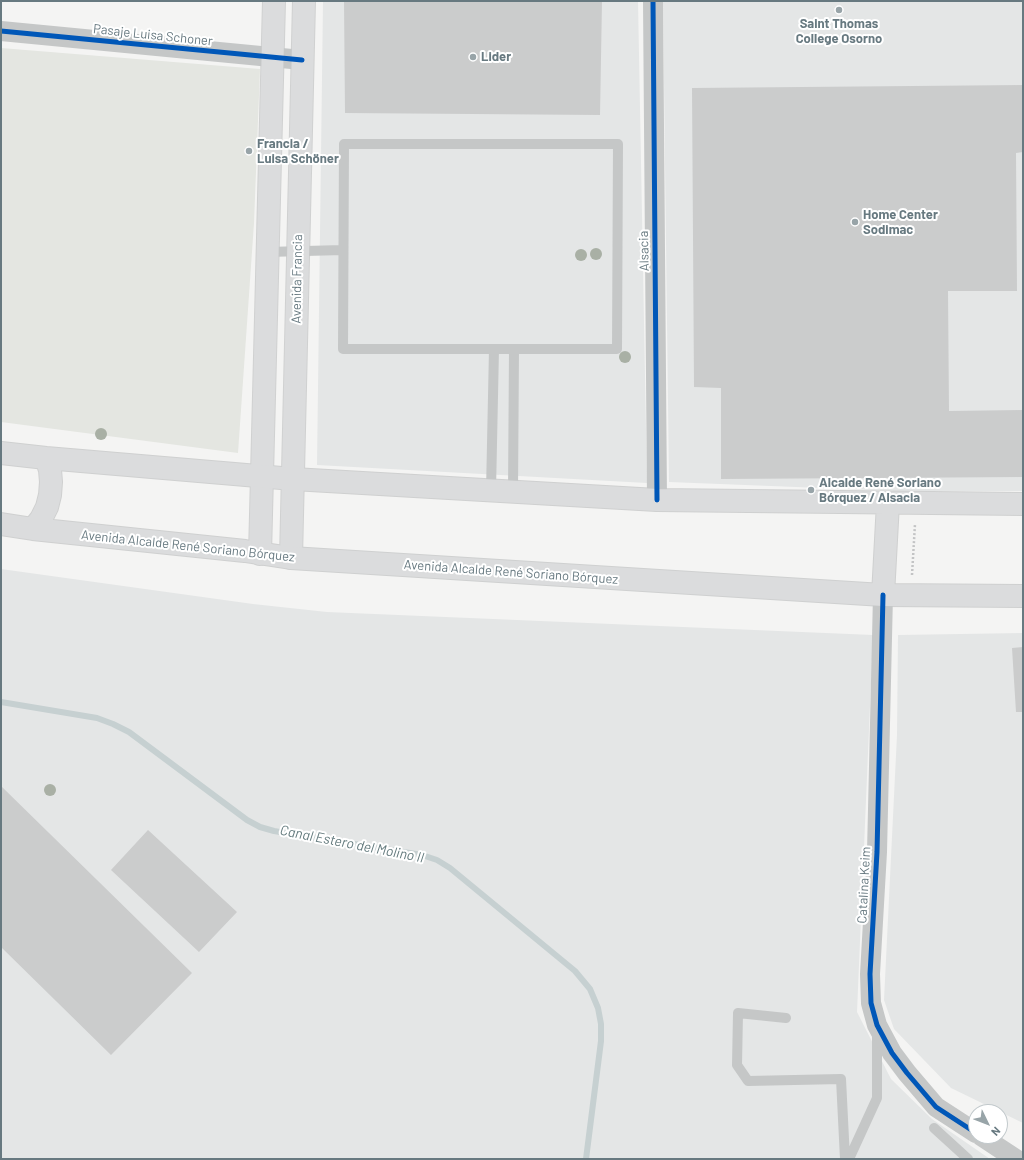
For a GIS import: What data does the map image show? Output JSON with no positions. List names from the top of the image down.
{
  "streets": {
    "main road": ["Avenida Francia", "Avenida Alcalde René Soriano Bórquez"],
    "street": ["Pasaje Luisa Schoner", "Alsacia", "Catalina Keim"]
  },
  "crossings": [
    ["Pasaje Luisa Schoner", "Avenida Francia"],
    ["Avenida Francia", "Avenida Alcalde René Soriano Bórquez"],
    ["Avenida Alcalde René Soriano Bórquez", "Catalina Keim"]
  ],
  "water": ["Canal Estero del Molino II"],
  "places": [
    "Saint Thomas College Osorno",
    "Lider",
    "Francia / Luisa Schöner",
    "Home Center Sodimac",
    "Alcalde René Soriano Bórquez / Alsacia"
  ],
  "north": "bottom right"
}
